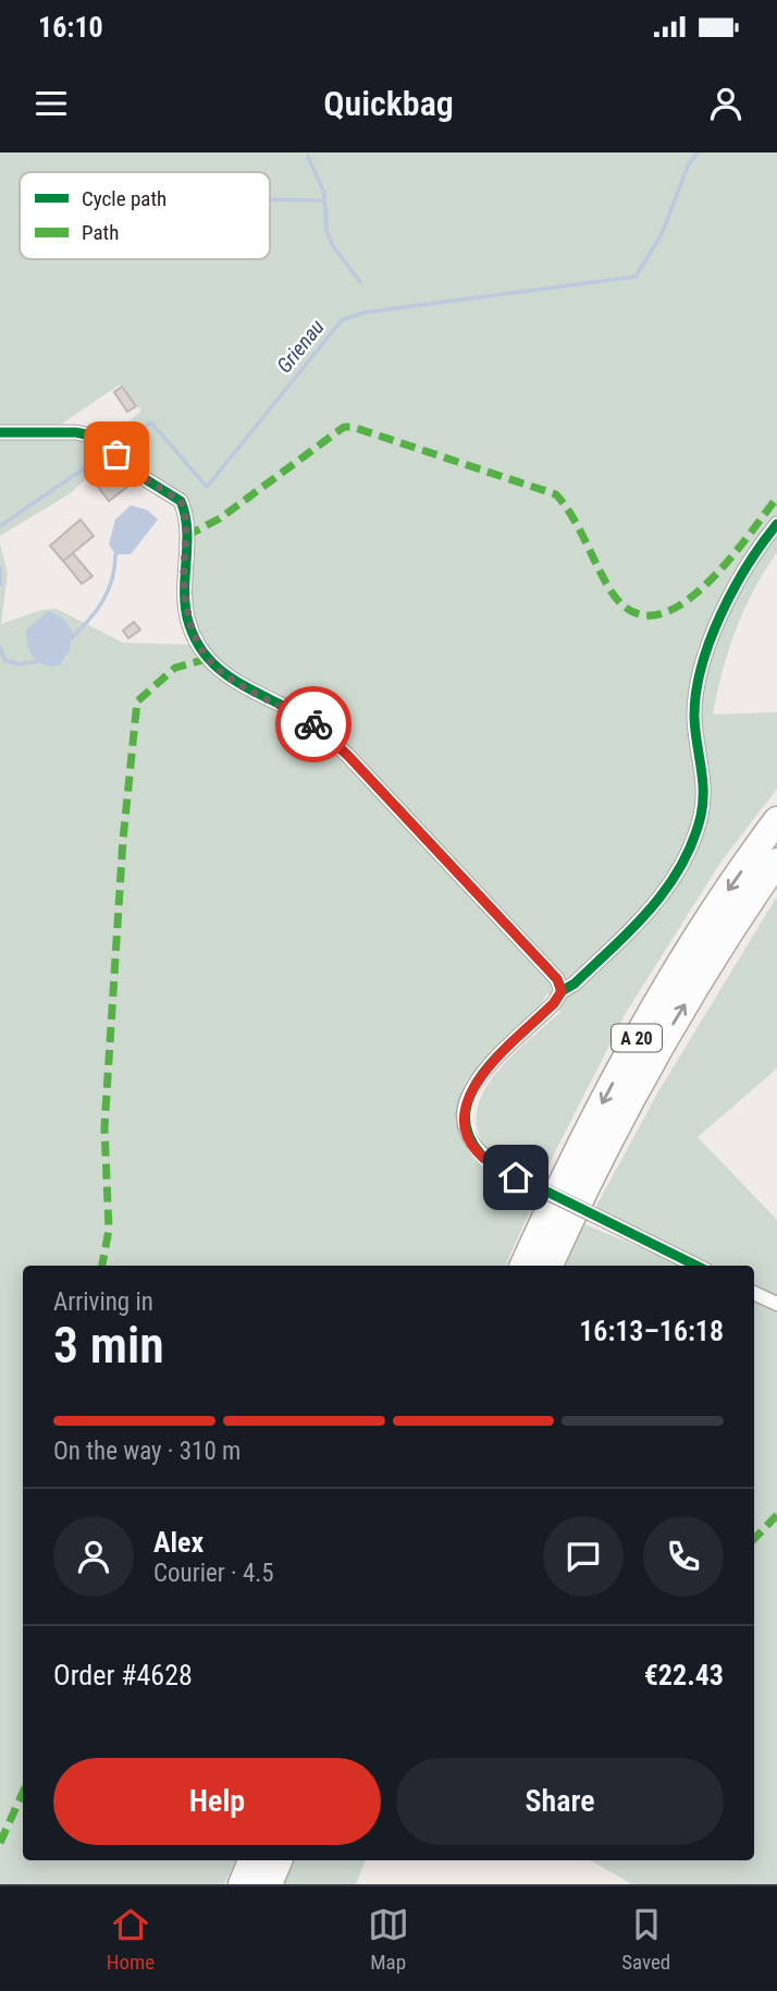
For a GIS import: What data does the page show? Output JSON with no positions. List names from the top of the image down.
{
  "streets": {
    "highway": ["A 20"]
  },
  "water": ["Grienau"],
  "legend": ["Cycle path", "Path"],
  "page": {
    "status": "16:10",
    "header": "Quickbag",
    "heading": ["3 min", "Arriving in", "16:13–16:18"],
    "panel": [
      "Alex",
      "Courier · 4.5",
      "Order #4628",
      "€22.43"
    ],
    "bar": "On the way · 310 m",
    "buttons": ["Help", "Share"],
    "tabs": ["Home", "Map", "Saved"]
  }
}
